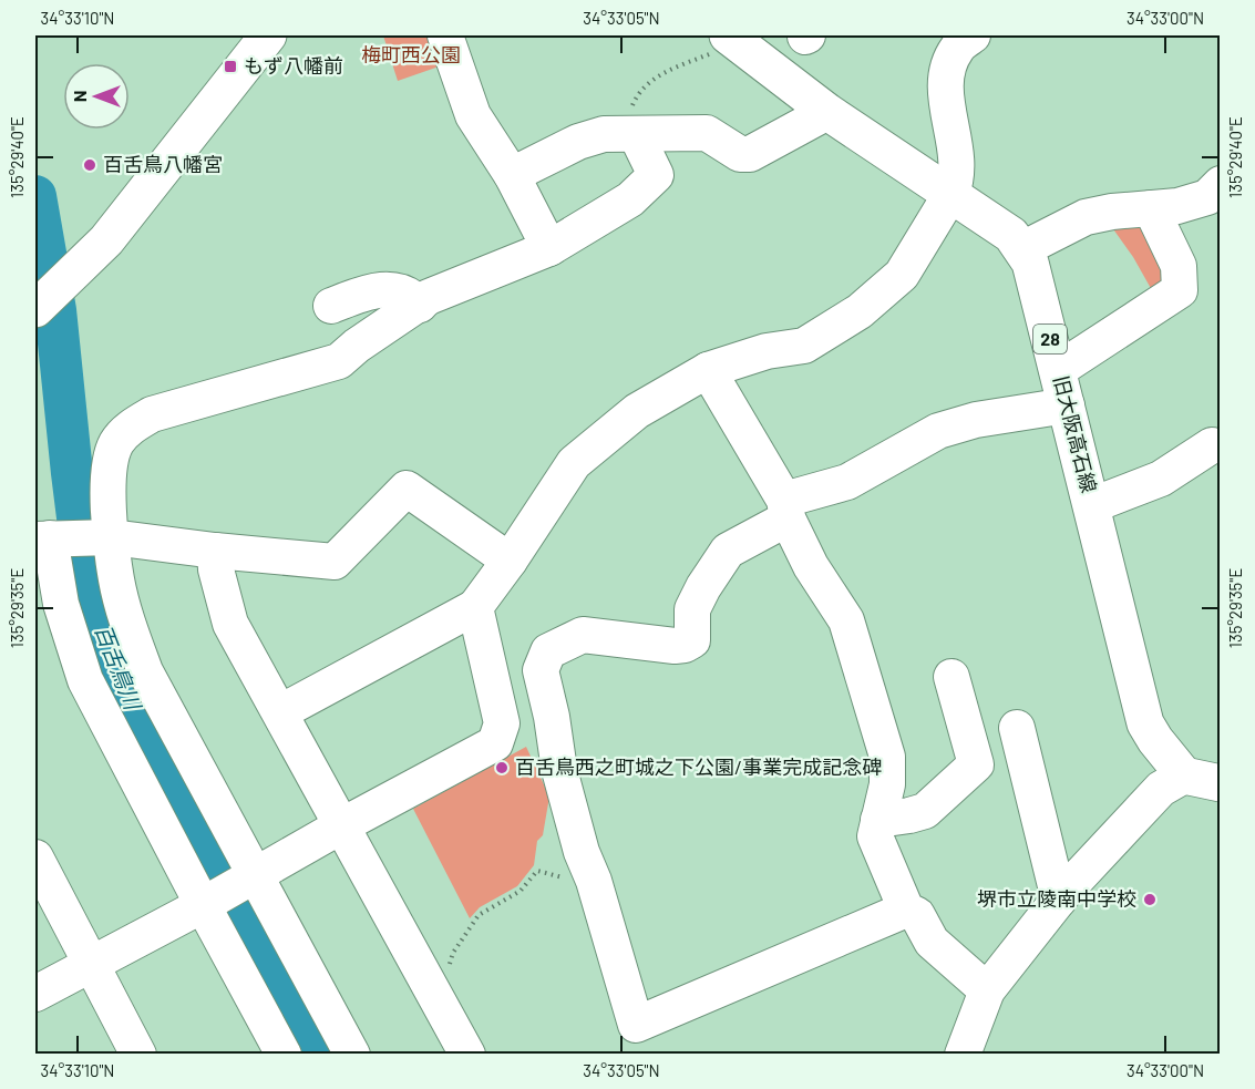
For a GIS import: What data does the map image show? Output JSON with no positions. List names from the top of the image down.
{
  "streets": {
    "main road": ["28", "旧大阪高石線"]
  },
  "water": ["百舌鳥川"],
  "parks": ["梅町西公園"],
  "places": {
    "transit": ["もず八幡前"],
    "other": ["百舌鳥八幡宮", "百舌鳥西之町城之下公園/事業完成記念碑", "堺市立陵南中学校"]
  },
  "north": "left",
  "coordinates": [
    "34°33'10\"N",
    "34°33'05\"N",
    "34°33'00\"N",
    "135°29'40\"E",
    "135°29'35\"E"
  ]
}
